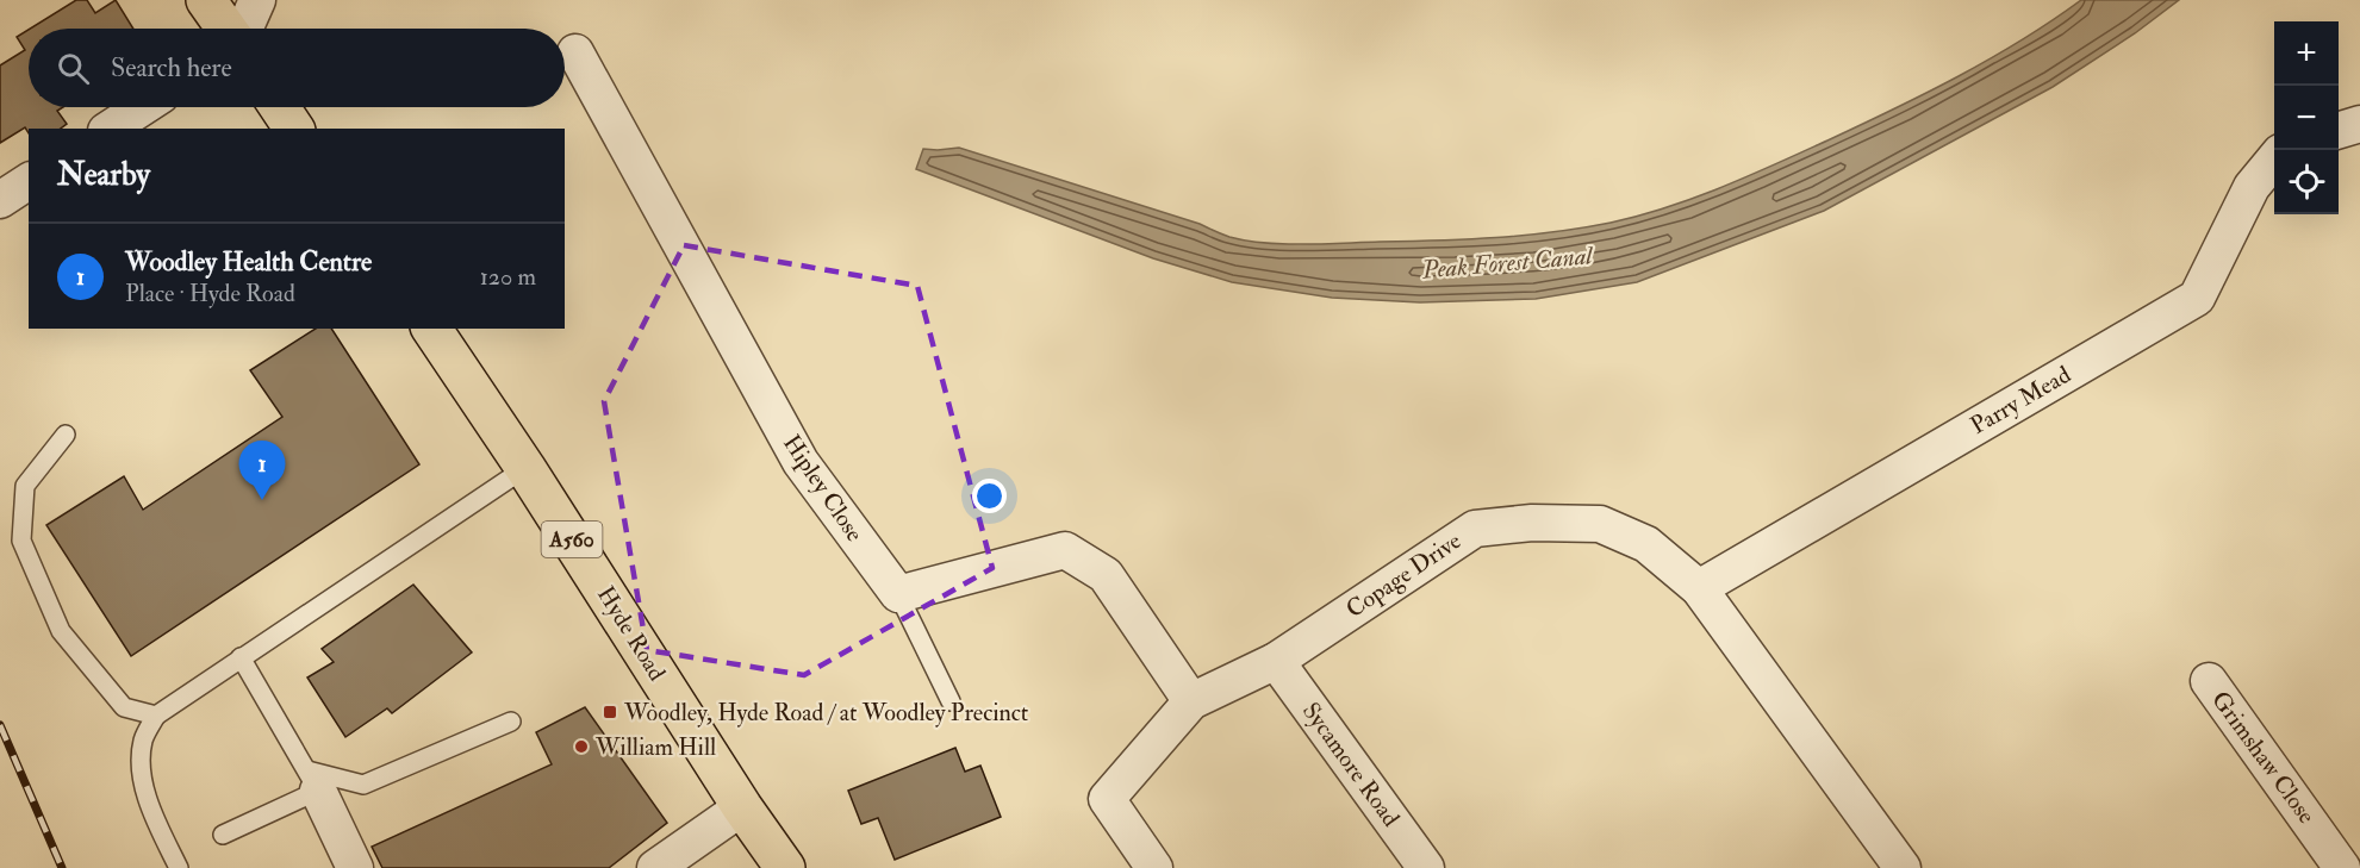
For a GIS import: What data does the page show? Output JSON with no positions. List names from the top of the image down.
{
  "streets": {
    "main road": ["A560", "Hyde Road"],
    "street": [
      "Parry Mead",
      "Hipley Close",
      "Copage Drive",
      "Grimshaw Close",
      "Sycamore Road"
    ]
  },
  "crossings": [
    ["Parry Mead", "Copage Drive"],
    ["Copage Drive", "Sycamore Road"]
  ],
  "water": ["Peak Forest Canal"],
  "places": {
    "transit": ["Woodley, Hyde Road / at Woodley Precinct"],
    "other": ["William Hill"]
  },
  "page": {
    "map_buttons": ["+", "−"],
    "search": "Search here",
    "heading": "Nearby",
    "list": [
      {
        "mark": "1",
        "name": "Woodley Health Centre",
        "note": "Place · Hyde Road",
        "value": "120 m"
      }
    ],
    "pins": "1"
  }
}
